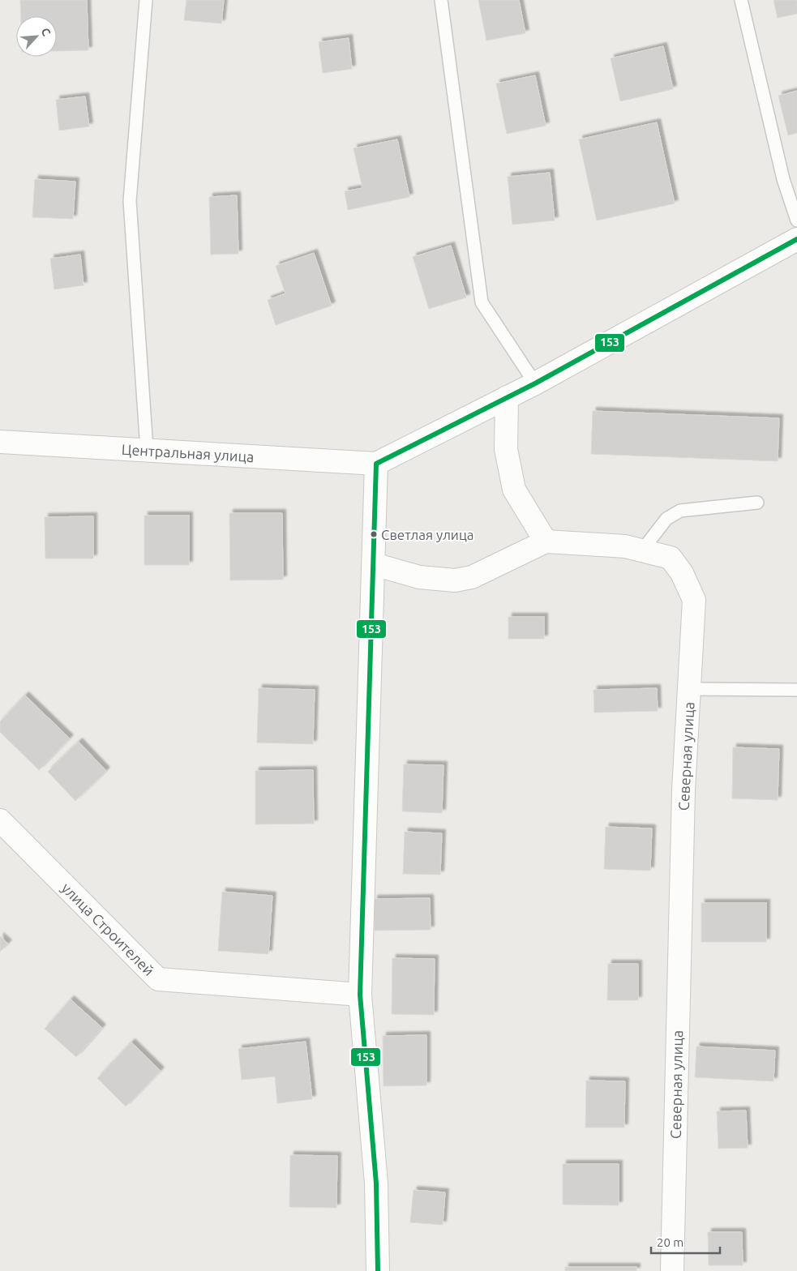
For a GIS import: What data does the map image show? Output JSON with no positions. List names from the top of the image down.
{
  "streets": {
    "street": ["Центральная улица", "Северная улица", "улица Строителей"]
  },
  "places": ["Светлая улица"],
  "lines": ["transit line 153"],
  "scale_bar": "20 m",
  "north": "top right"
}
